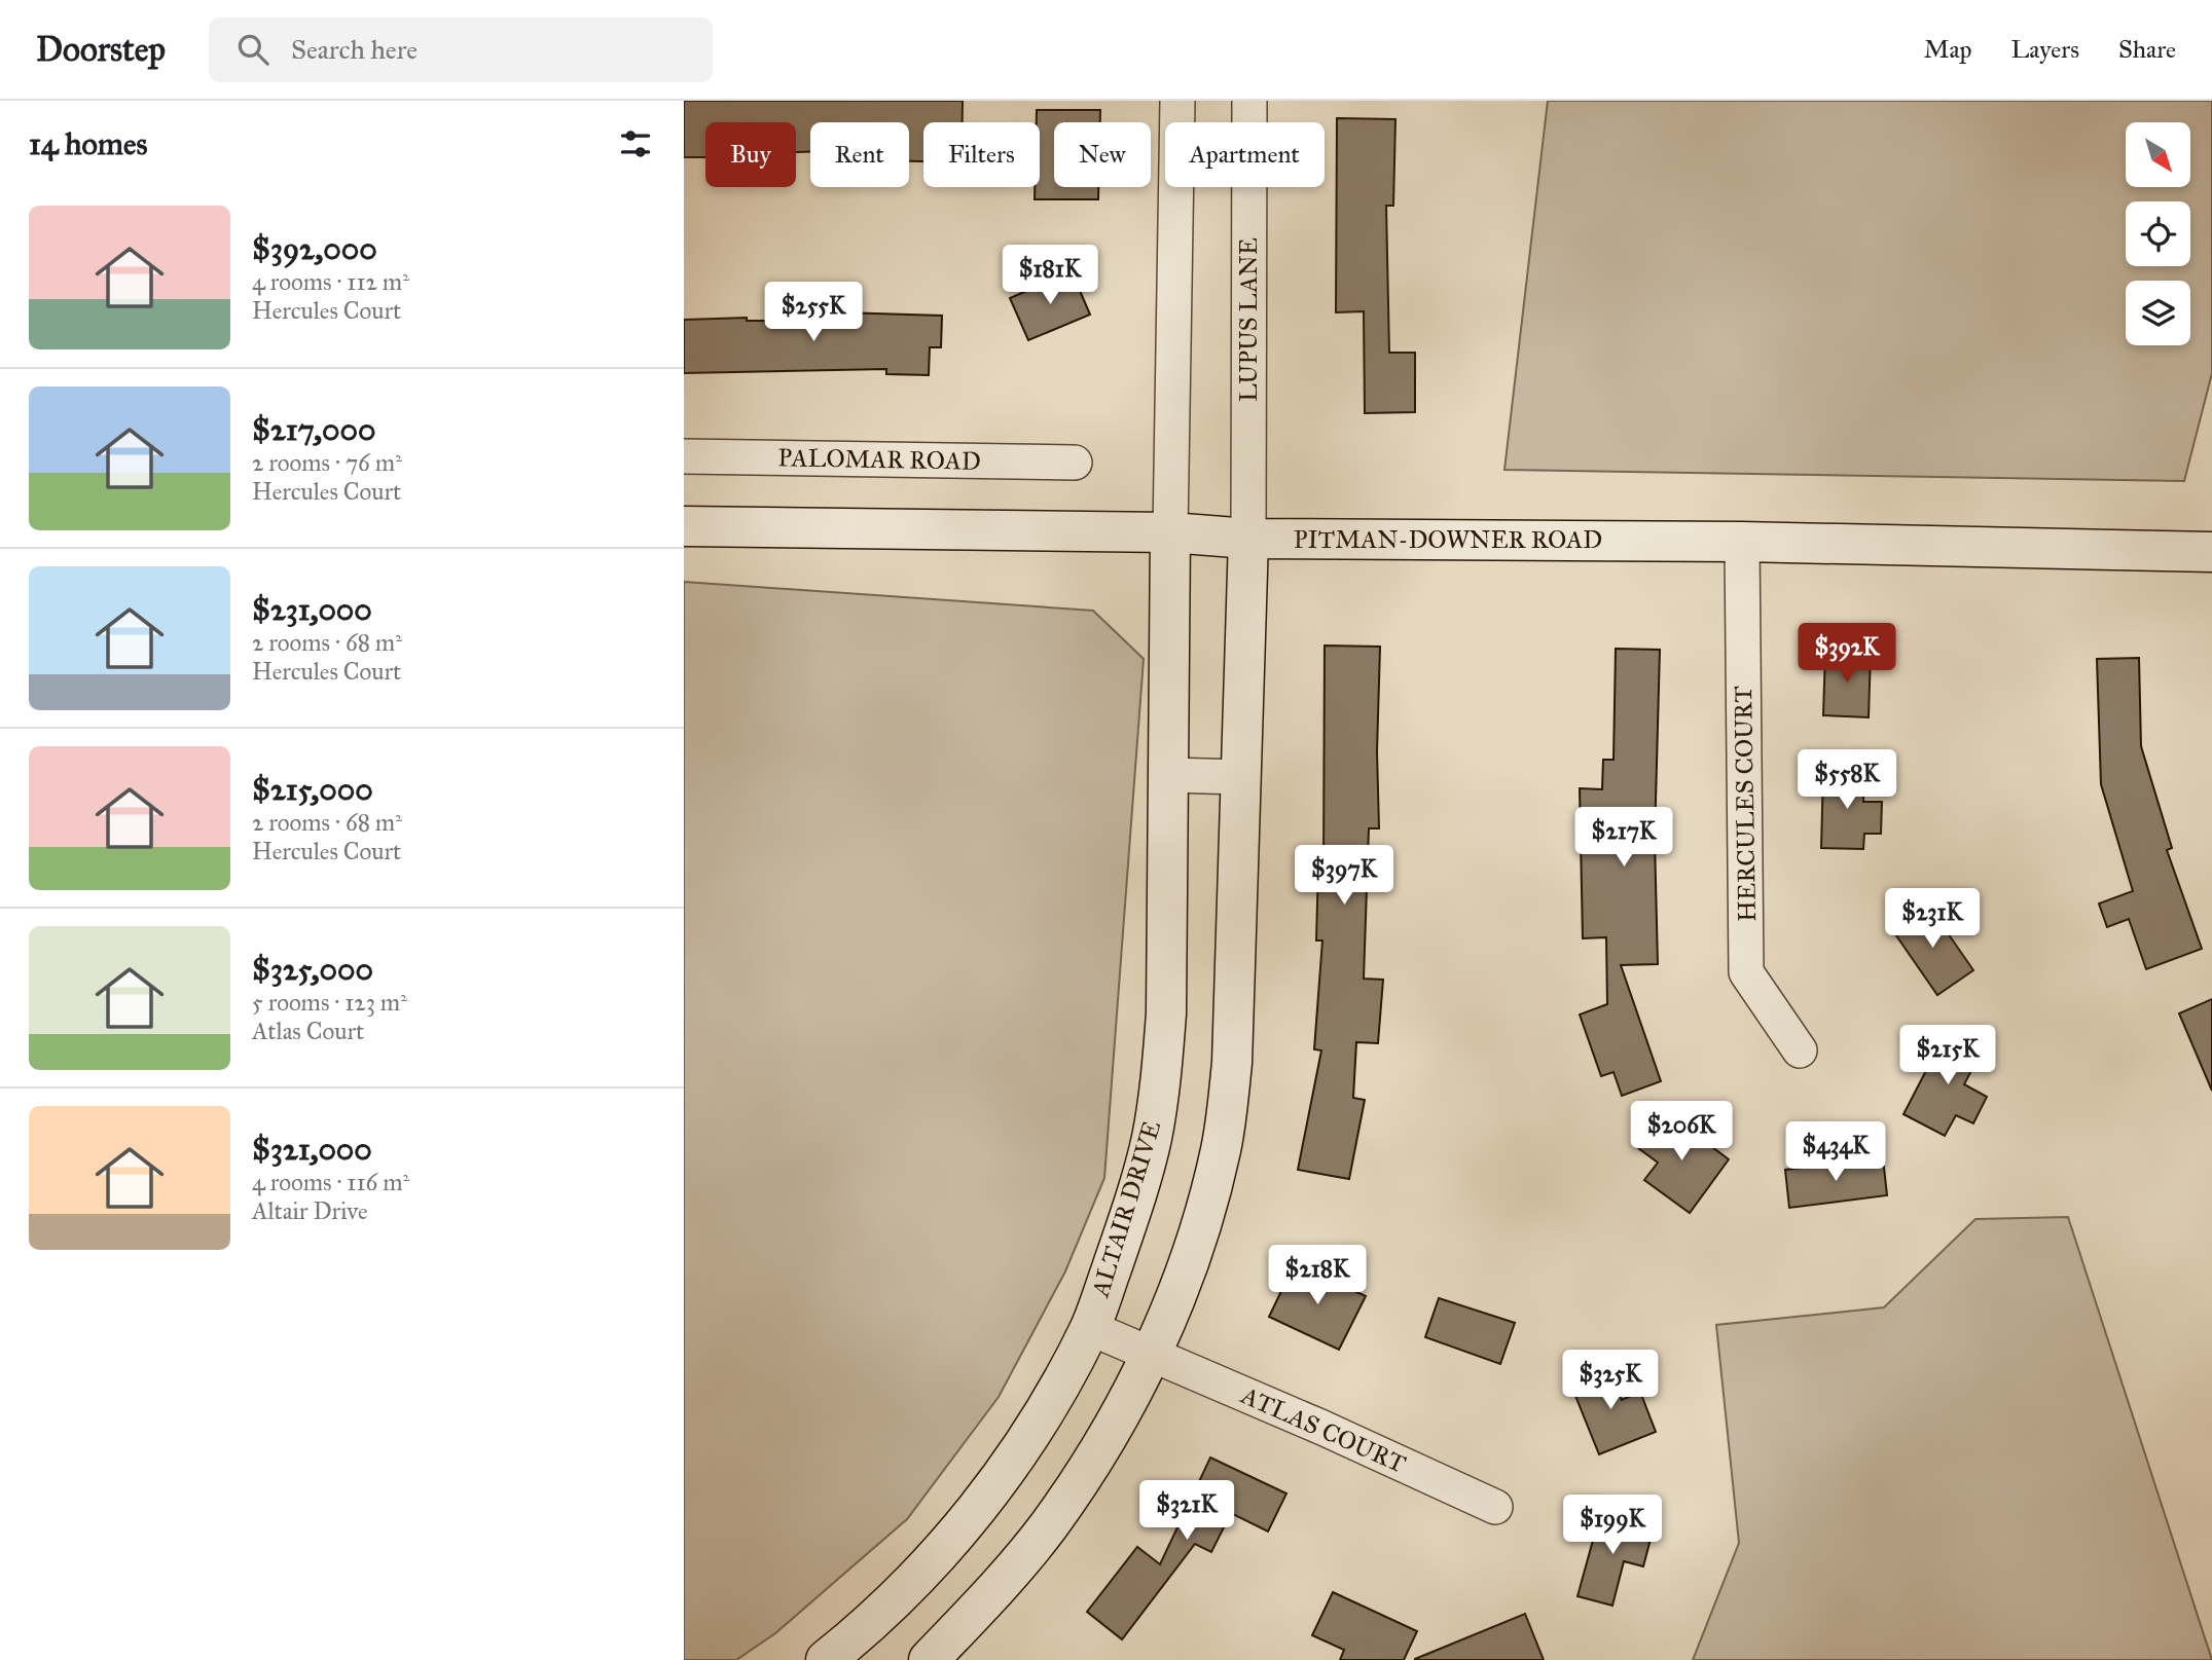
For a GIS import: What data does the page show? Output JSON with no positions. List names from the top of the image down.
{
  "streets": {
    "street": [
      "LUPUS LANE",
      "PALOMAR ROAD",
      "PITMAN-DOWNER ROAD",
      "HERCULES COURT",
      "ALTAIR DRIVE",
      "ATLAS COURT"
    ]
  },
  "crossings": [
    ["LUPUS LANE", "PITMAN-DOWNER ROAD"],
    ["PITMAN-DOWNER ROAD", "HERCULES COURT"],
    ["PITMAN-DOWNER ROAD", "ALTAIR DRIVE"],
    ["ALTAIR DRIVE", "ATLAS COURT"]
  ],
  "north": "bottom right",
  "page": {
    "header": "Doorstep",
    "search": "Search here",
    "nav": ["Map", "Layers", "Share"],
    "heading": "14 homes",
    "chip": [
      "Buy",
      "Rent",
      "Filters",
      "New",
      "Apartment"
    ],
    "list": [
      {
        "name": "$392,000",
        "note": "4 rooms · 112 m² · Hercules Court"
      },
      {
        "name": "$217,000",
        "note": "2 rooms · 76 m² · Hercules Court"
      },
      {
        "name": "$231,000",
        "note": "2 rooms · 68 m² · Hercules Court"
      },
      {
        "name": "$215,000",
        "note": "2 rooms · 68 m² · Hercules Court"
      },
      {
        "name": "$325,000",
        "note": "5 rooms · 123 m² · Atlas Court"
      },
      {
        "name": "$321,000",
        "note": "4 rooms · 116 m² · Altair Drive"
      }
    ],
    "price": [
      "$181K",
      "$255K",
      "$392K",
      "$558K",
      "$217K",
      "$397K",
      "$231K",
      "$215K",
      "$206K",
      "$434K",
      "$218K",
      "$325K",
      "$321K",
      "$199K"
    ]
  }
}
